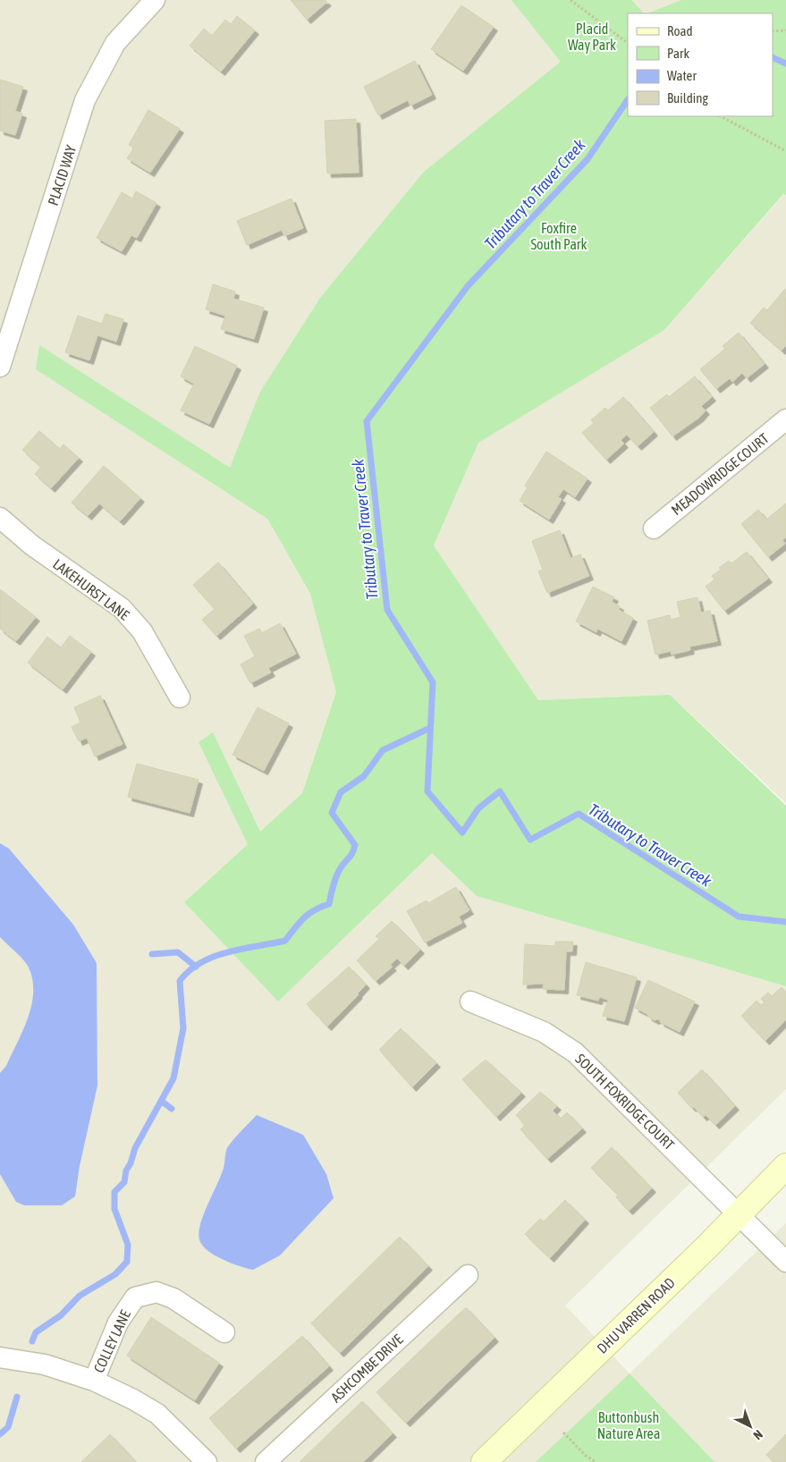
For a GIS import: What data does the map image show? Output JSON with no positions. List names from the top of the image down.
{
  "streets": {
    "main road": ["DHU VARREN ROAD"],
    "street": [
      "PLACID WAY",
      "MEADOWRIDGE COURT",
      "LAKEHURST LANE",
      "SOUTH FOXRIDGE COURT",
      "COLLEY LANE",
      "ASHCOMBE DRIVE"
    ]
  },
  "crossings": [
    ["SOUTH FOXRIDGE COURT", "DHU VARREN ROAD"]
  ],
  "water": ["Tributary to Traver Creek"],
  "parks": ["Placid Way Park", "Foxfire South Park", "Buttonbush Nature Area"],
  "legend": [
    "Road",
    "Park",
    "Water",
    "Building"
  ],
  "north": "bottom right"
}
